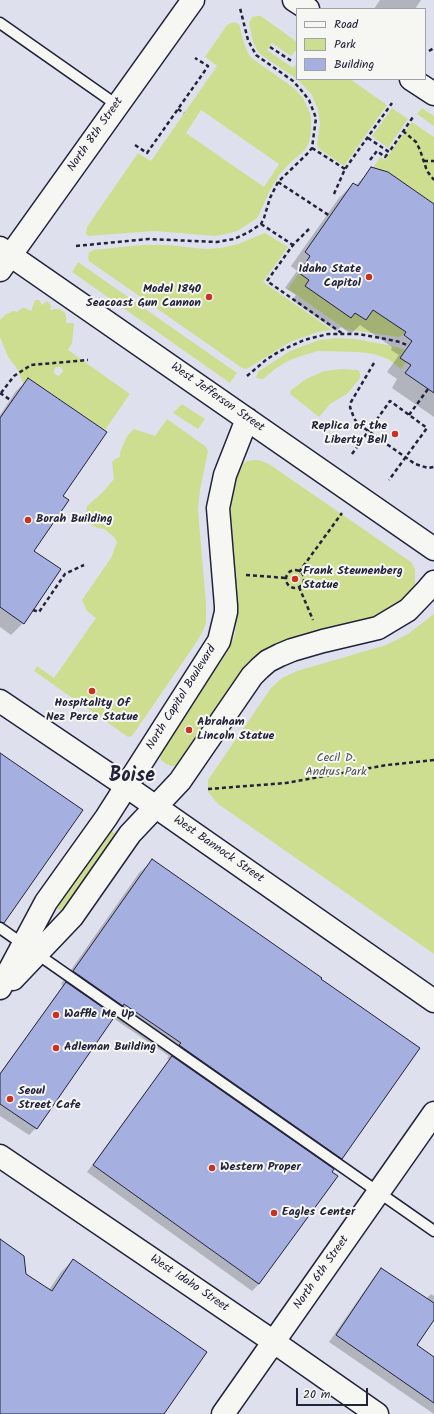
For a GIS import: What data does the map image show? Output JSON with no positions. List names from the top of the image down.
{
  "streets": {
    "street": [
      "North 8th Street",
      "West Jefferson Street",
      "North Capitol Boulevard",
      "West Bannock Street",
      "North 6th Street",
      "West Idaho Street"
    ]
  },
  "crossings": [
    ["North 8th Street", "West Jefferson Street"],
    ["West Jefferson Street", "North Capitol Boulevard"],
    ["North Capitol Boulevard", "West Bannock Street"],
    ["North 6th Street", "West Idaho Street"]
  ],
  "districts": ["Boise"],
  "parks": ["Cecil D. Andrus Park"],
  "places": [
    "Idaho State Capitol",
    "Model 1840 Seacoast Gun Cannon",
    "Replica of the Liberty Bell",
    "Borah Building",
    "Frank Steunenberg Statue",
    "Hospitality Of Nez Perce Statue",
    "Abraham Lincoln Statue",
    "Waffle Me Up",
    "Adleman Building",
    "Seoul Street Cafe",
    "Western Proper",
    "Eagles Center"
  ],
  "legend": ["Road", "Park", "Building"],
  "scale_bar": "20 m"
}
